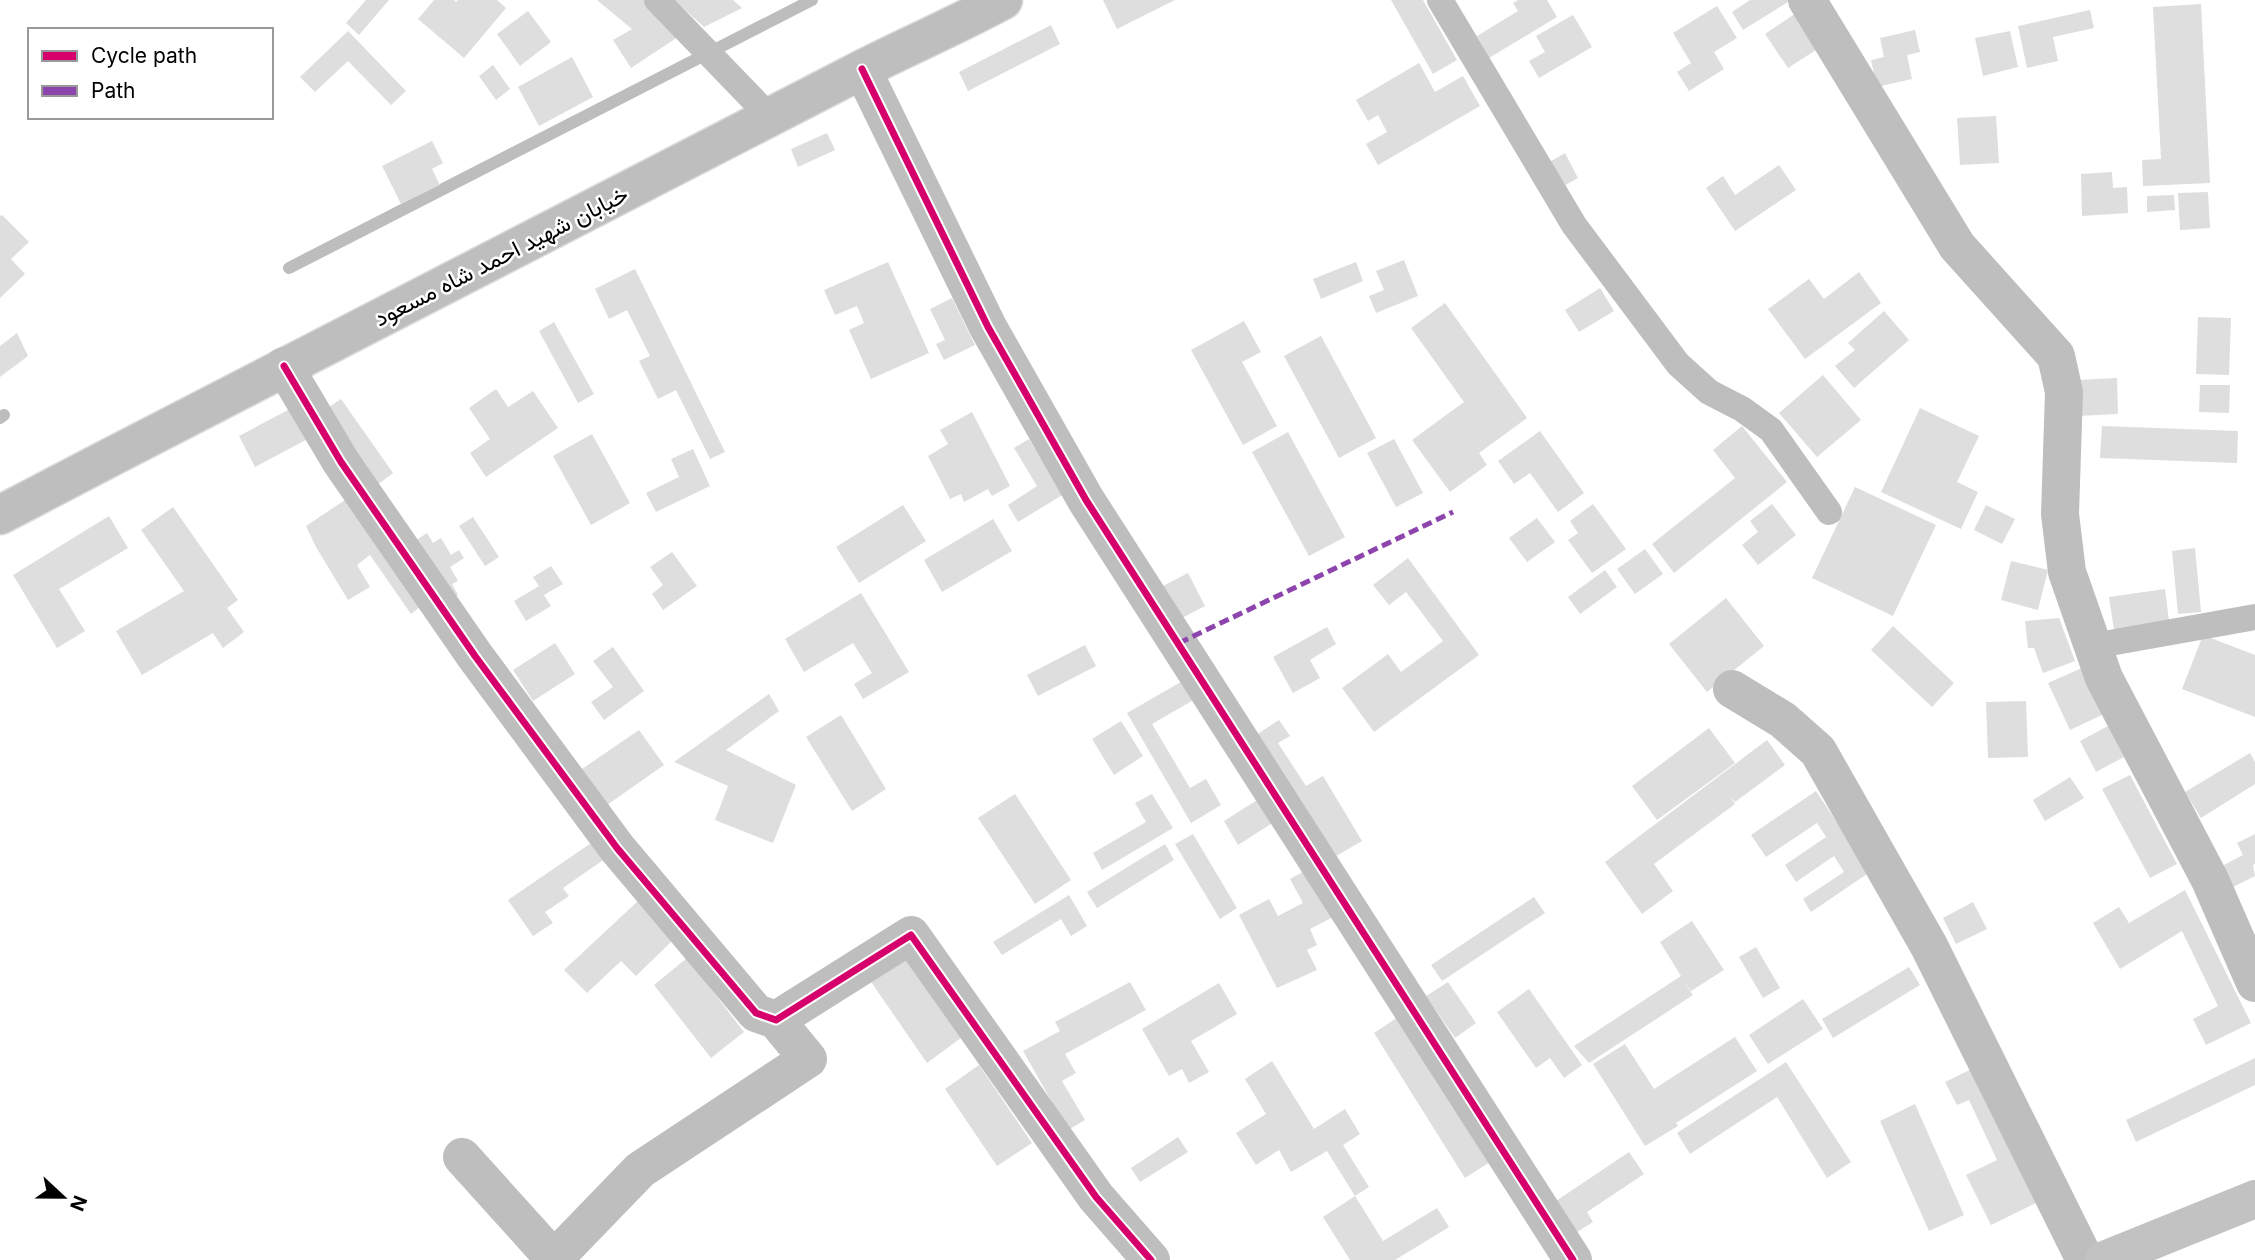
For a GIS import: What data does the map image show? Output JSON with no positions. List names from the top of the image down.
{
  "streets": {
    "street": ["خیابان شهید احمد شاه مسعود"]
  },
  "legend": ["Cycle path", "Path"],
  "north": "right"
}
